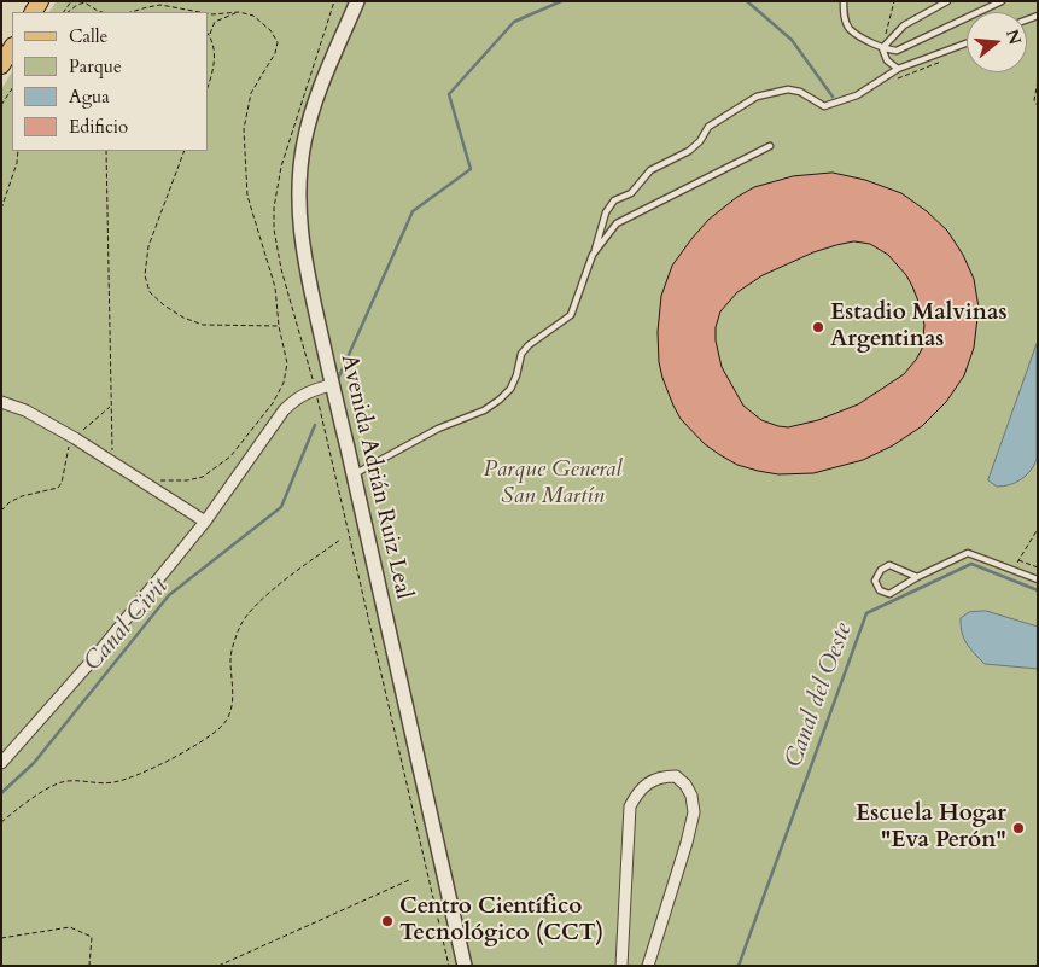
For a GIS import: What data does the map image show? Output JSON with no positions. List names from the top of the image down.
{
  "streets": {
    "street": ["Avenida Adrián Ruiz Leal"]
  },
  "water": ["Canal Civit", "Canal del Oeste"],
  "parks": ["Parque General San Martín"],
  "places": ["Estadio Malvinas Argentinas", "Escuela Hogar \"Eva Perón\"", "Centro Científico Tecnológico (CCT)"],
  "legend": [
    "Calle",
    "Parque",
    "Agua",
    "Edificio"
  ],
  "north": "right"
}
